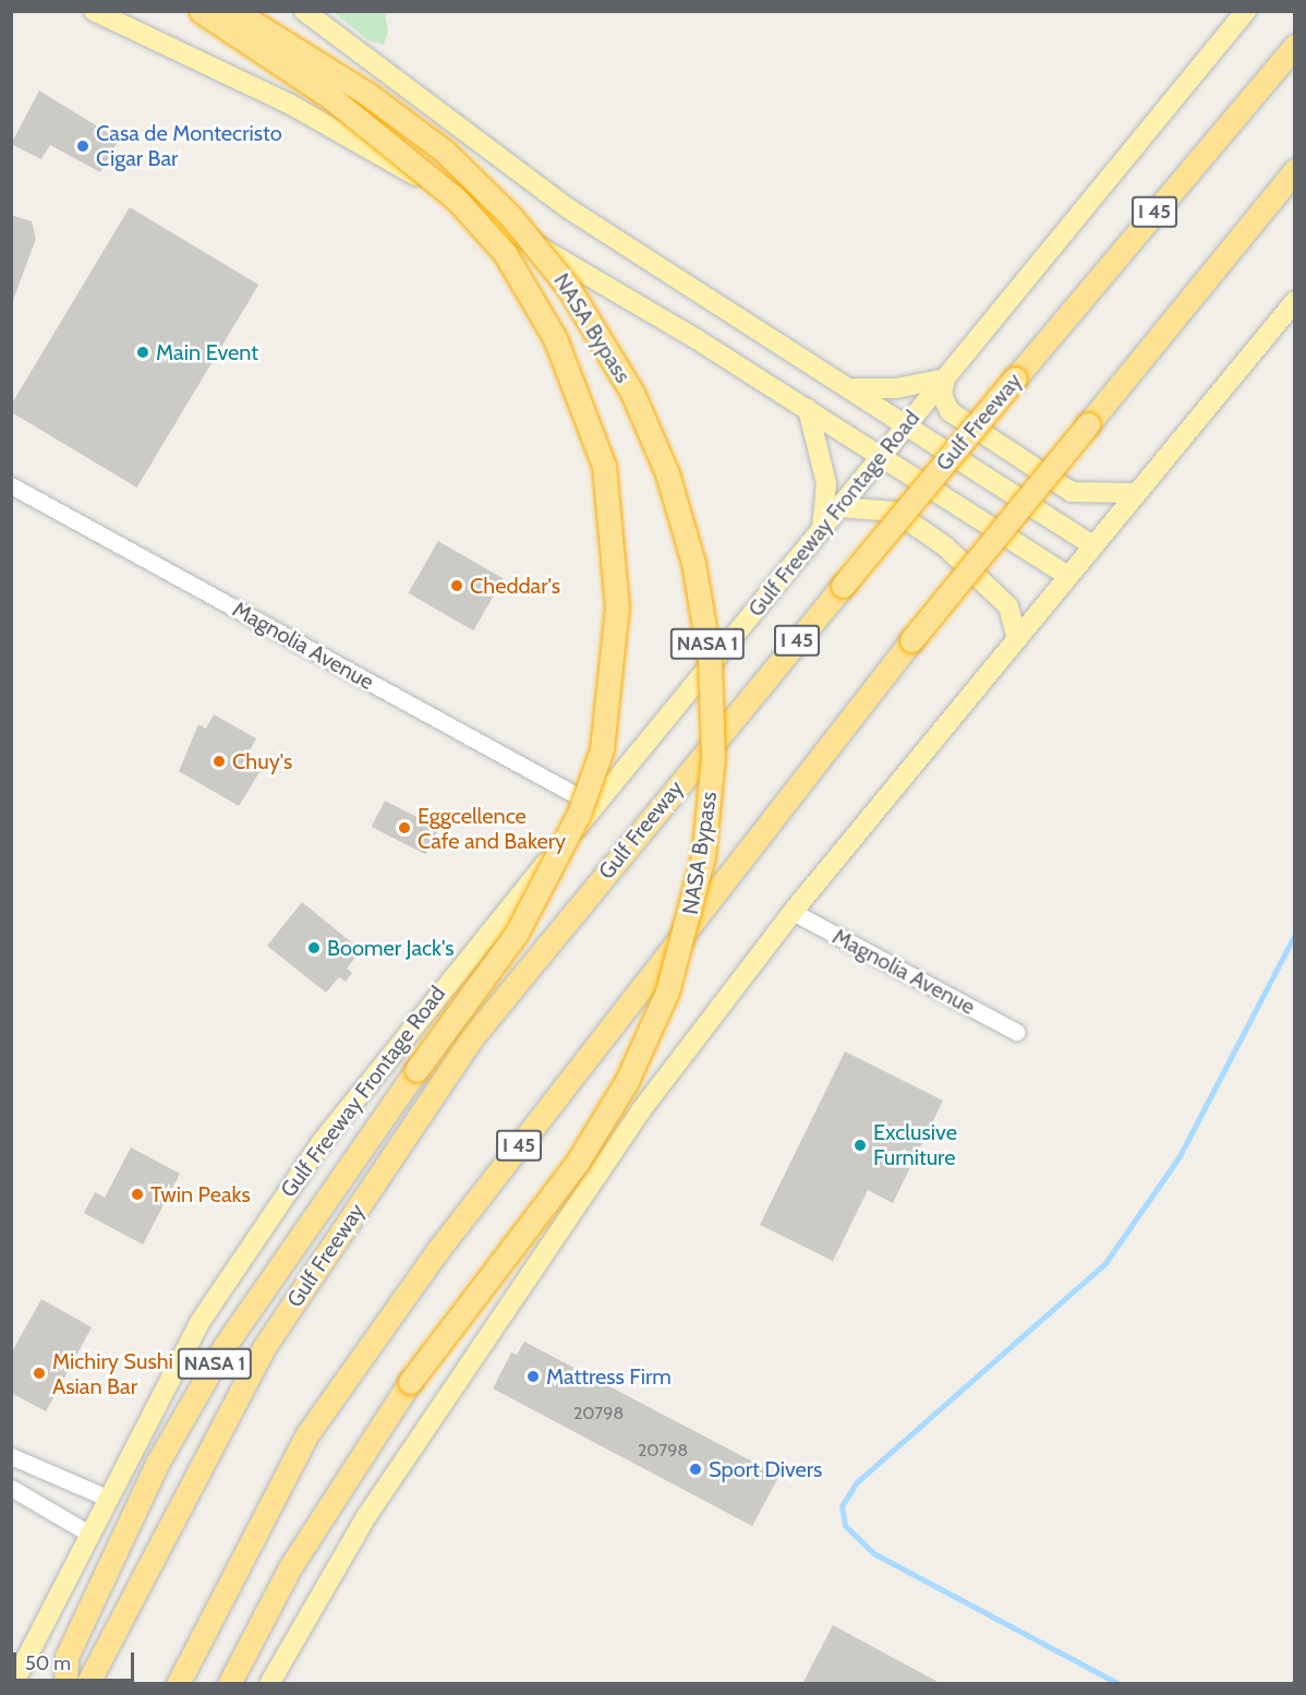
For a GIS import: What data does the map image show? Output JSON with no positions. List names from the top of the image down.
{
  "streets": {
    "highway": [
      "I 45",
      "NASA Bypass",
      "Gulf Freeway",
      "NASA 1"
    ],
    "main road": ["Gulf Freeway Frontage Road"],
    "street": ["Magnolia Avenue"]
  },
  "crossings": [
    ["NASA Bypass", "Gulf Freeway Frontage Road"],
    ["Gulf Freeway Frontage Road", "Magnolia Avenue"]
  ],
  "places": [
    "Casa de Montecristo Cigar Bar",
    "Main Event",
    "Cheddar's",
    "Chuy's",
    "Eggcellence Cafe and Bakery",
    "Boomer Jack's",
    "Exclusive Furniture",
    "Twin Peaks",
    "Michiry Sushi Asian Bar",
    "Mattress Firm",
    "Sport Divers"
  ],
  "house_numbers": ["20798", "20798"],
  "scale_bar": "50 m"
}
